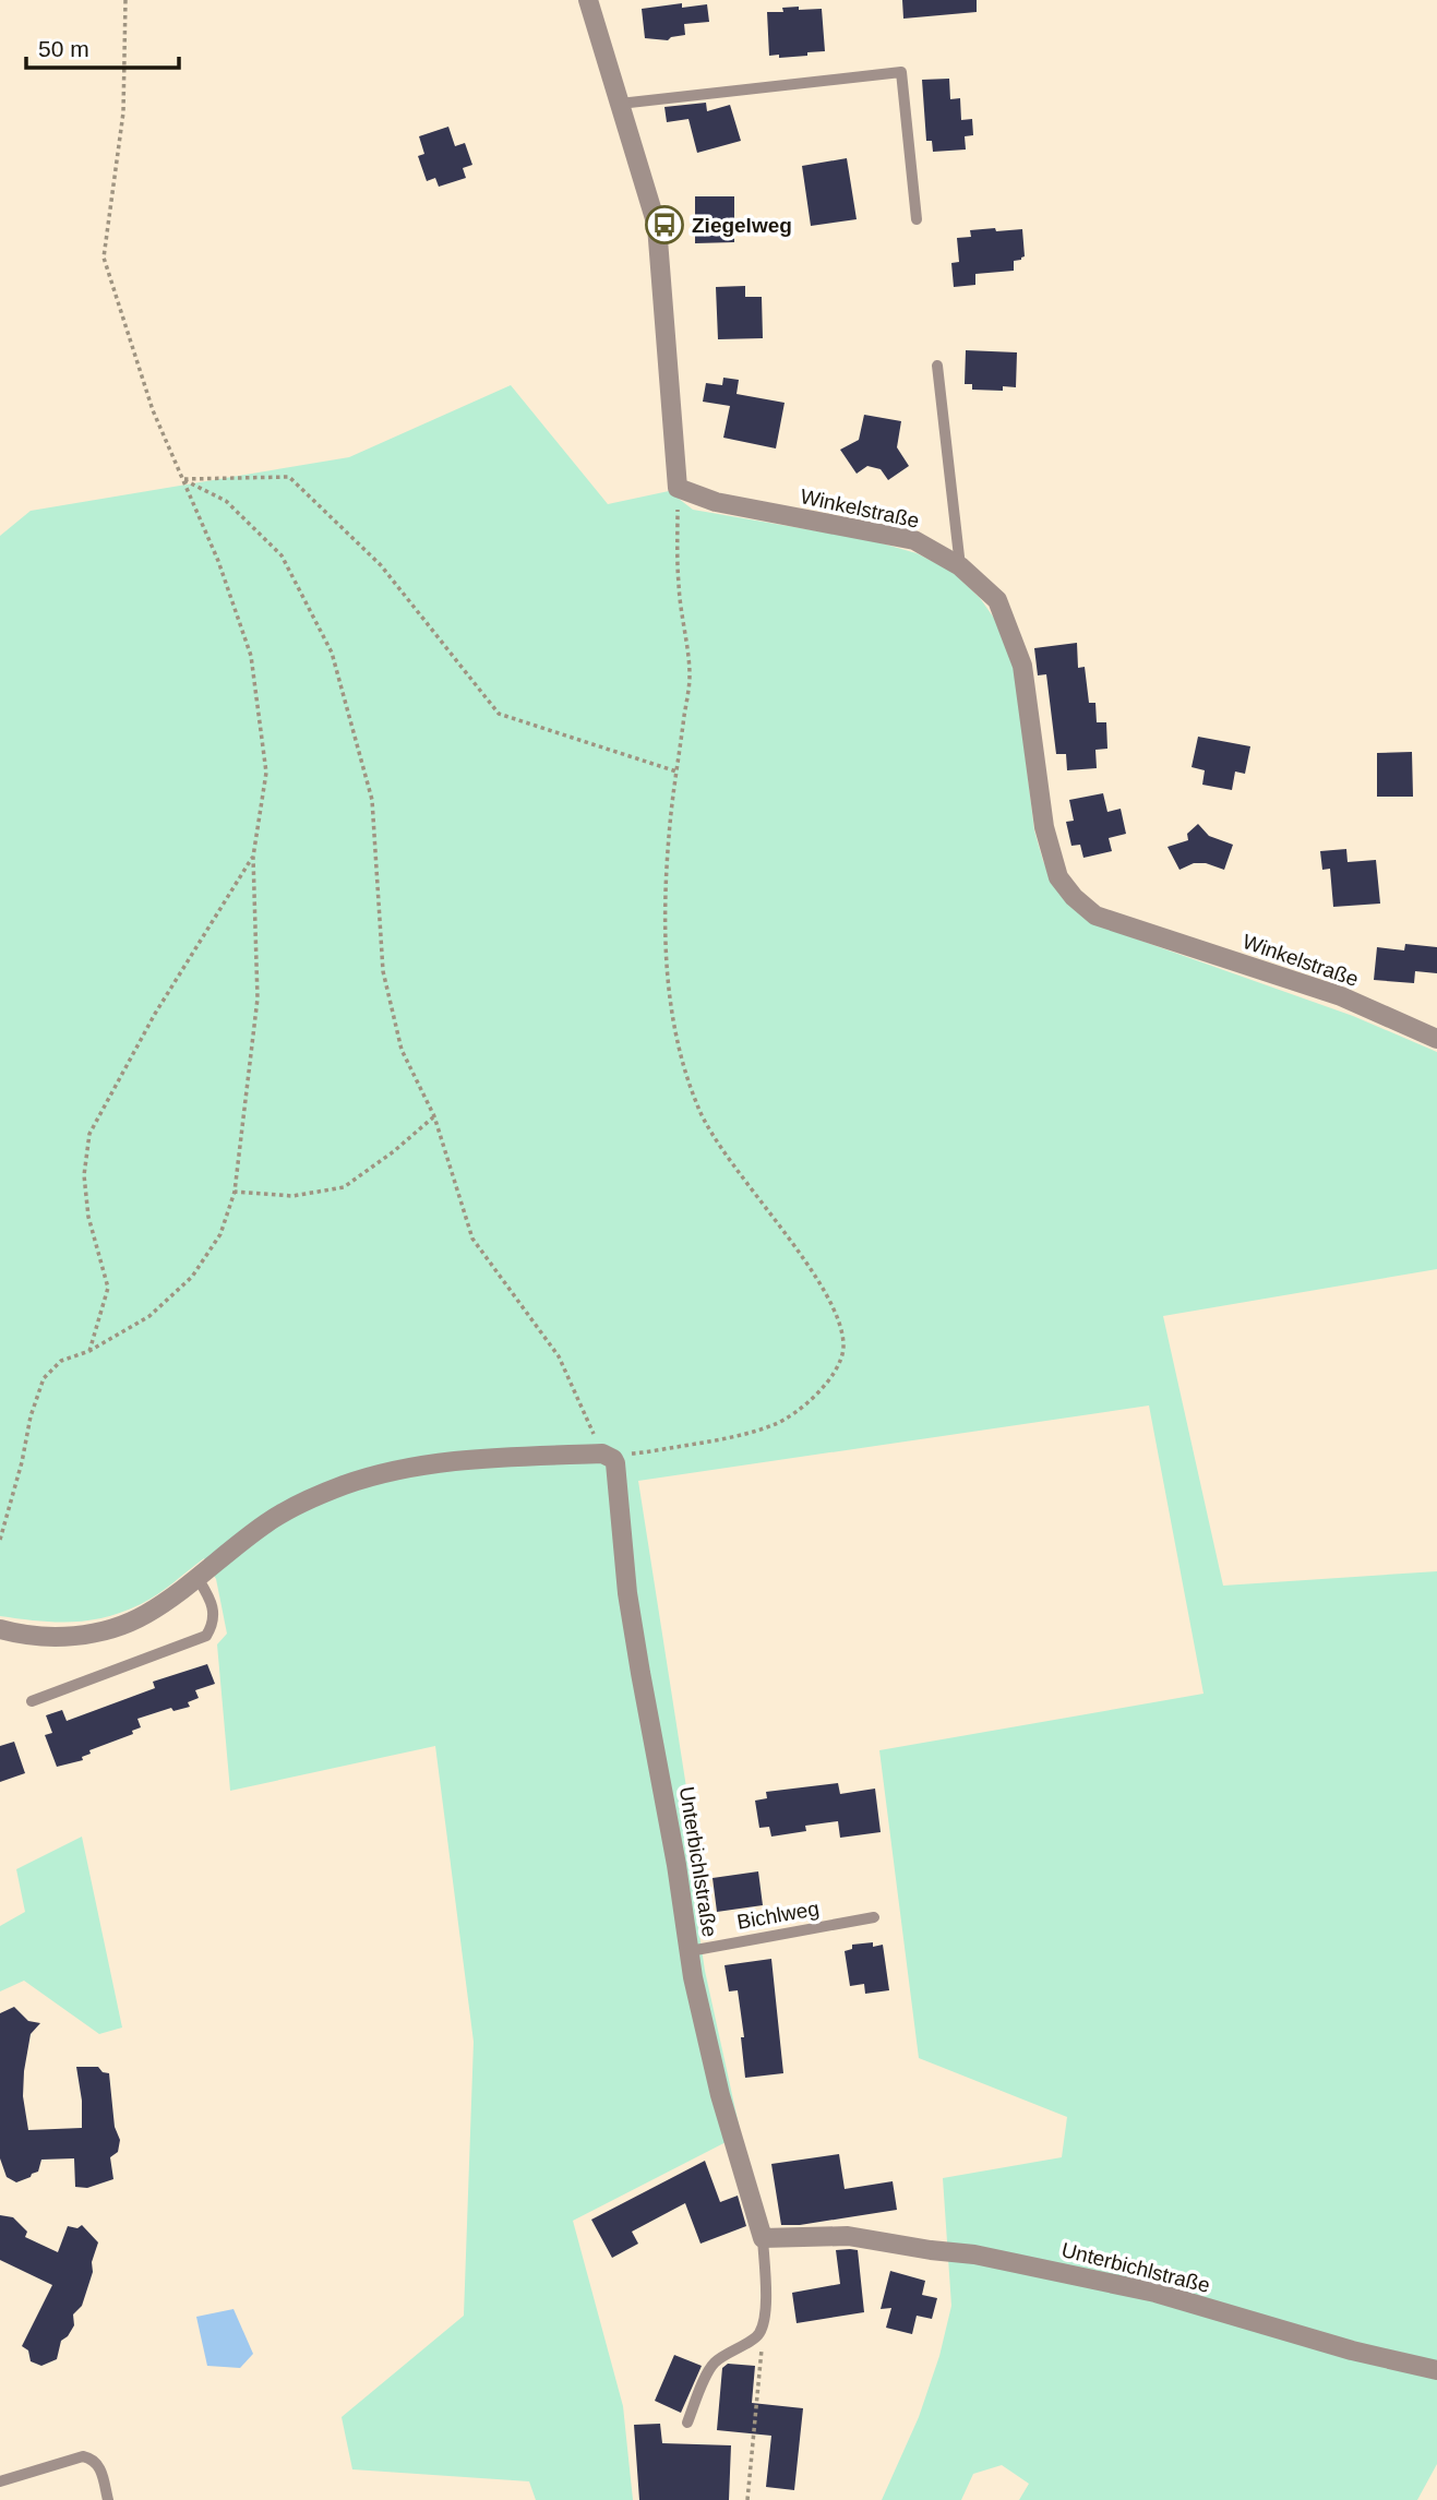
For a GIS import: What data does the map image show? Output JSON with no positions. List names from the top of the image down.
{
  "streets": {
    "street": ["Winkelstraße", "Unterbichlstraße"],
    "lane": ["Bichlweg"]
  },
  "crossings": [
    ["Unterbichlstraße", "Bichlweg"]
  ],
  "places": {
    "bus stop": ["Ziegelweg"]
  },
  "scale_bar": "50 m"
}
